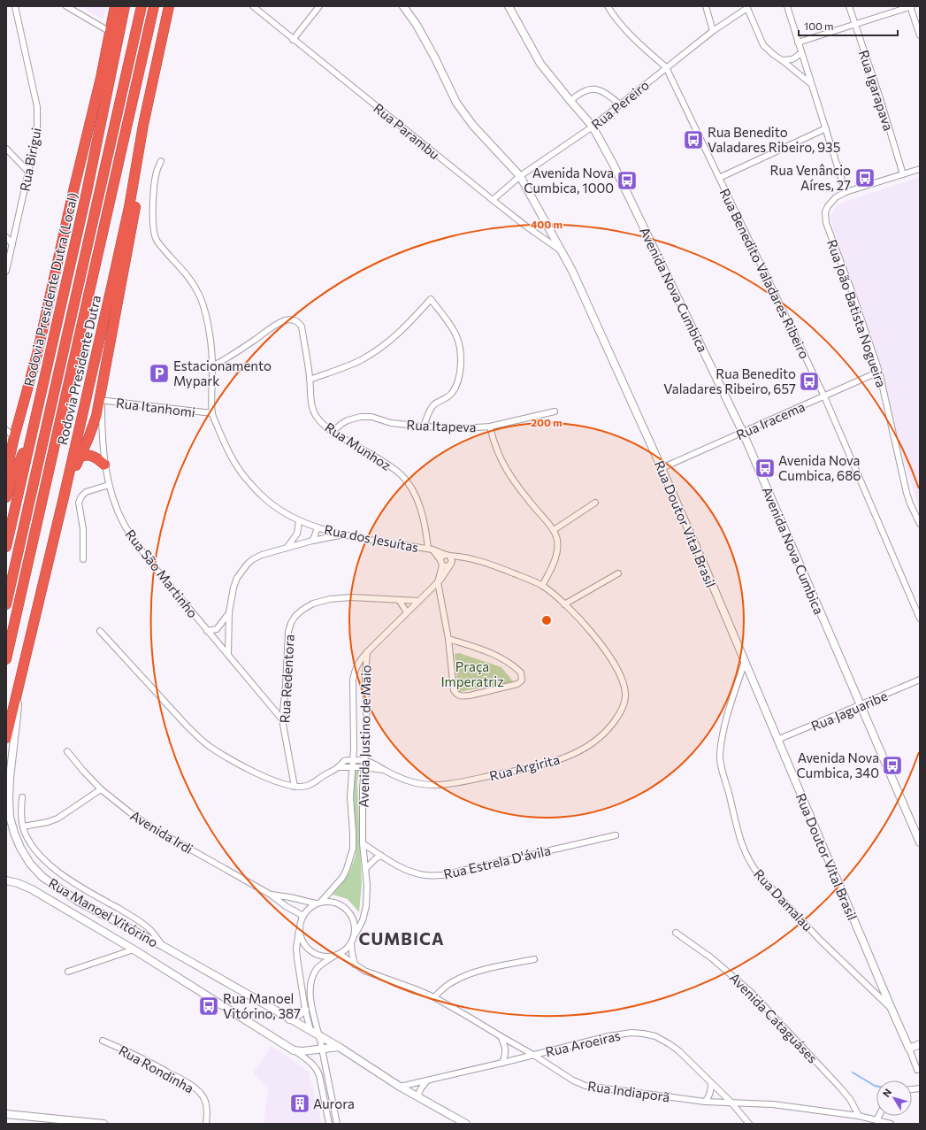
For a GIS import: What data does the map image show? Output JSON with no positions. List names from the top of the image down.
{
  "streets": {
    "highway": ["Rodovia Presidente Dutra (Local)", "Rodovia Presidente Dutra"],
    "street": [
      "Rua Igarapava",
      "Rua Pereiro",
      "Rua Parambu",
      "Rua Birigui",
      "Rua Benedito Valadares Ribeiro",
      "Avenida Nova Cumbica",
      "Rua João Batista Nogueira",
      "Rua Itanhomi",
      "Rua Iracema",
      "Rua Itapeva",
      "Rua Munhoz",
      "Rua Doutor Vital Brasil",
      "Rua dos Jesuítas",
      "Rua São Martinho",
      "Rua Redentora",
      "Rua Jaguaribe",
      "Avenida Justino de Maio",
      "Rua Argirita",
      "Avenida Irdi",
      "Rua Estrela D'ávila",
      "Rua Damalau",
      "Rua Manoel Vitórino",
      "Avenida Cataguáses",
      "Rua Aroeiras",
      "Rua Rondinha",
      "Rua Indiaporã"
    ]
  },
  "crossings": [
    ["Rua Igarapava", "Rua João Batista Nogueira"],
    ["Rua Pereiro", "Rua Parambu"],
    ["Rua Pereiro", "Rua Benedito Valadares Ribeiro"],
    ["Rua Pereiro", "Avenida Nova Cumbica"],
    ["Rua Pereiro", "Rua Doutor Vital Brasil"],
    ["Rua Parambu", "Rua Doutor Vital Brasil"],
    ["Rua Benedito Valadares Ribeiro", "Rua Iracema"],
    ["Avenida Nova Cumbica", "Rua Iracema"],
    ["Avenida Nova Cumbica", "Rua Jaguaribe"],
    ["Rua João Batista Nogueira", "Rua Iracema"],
    ["Rodovia Presidente Dutra", "Rua Manoel Vitórino"],
    ["Rua Itanhomi", "Rua dos Jesuítas"],
    ["Rua Itanhomi", "Rua São Martinho"],
    ["Rua Iracema", "Rua Doutor Vital Brasil"],
    ["Rua Itapeva", "Rua Munhoz"],
    ["Rua Munhoz", "Rua dos Jesuítas"],
    ["Rua Doutor Vital Brasil", "Rua Jaguaribe"],
    ["Rua Doutor Vital Brasil", "Rua Damalau"],
    ["Rua dos Jesuítas", "Rua Argirita"],
    ["Rua São Martinho", "Rua Redentora"],
    ["Avenida Justino de Maio", "Rua Argirita"],
    ["Avenida Justino de Maio", "Avenida Irdi"],
    ["Avenida Justino de Maio", "Rua Estrela D'ávila"],
    ["Avenida Justino de Maio", "Rua Indiaporã"],
    ["Avenida Irdi", "Rua Indiaporã"],
    ["Rua Manoel Vitórino", "Rua Aroeiras"],
    ["Avenida Cataguáses", "Rua Indiaporã"],
    ["Rua Aroeiras", "Rua Indiaporã"]
  ],
  "districts": ["CUMBICA"],
  "parks": ["Praça Imperatriz"],
  "places": {
    "bus stop": [
      "Rua Benedito Valadares Ribeiro, 935",
      "Rua Venâncio Aíres, 27",
      "Avenida Nova Cumbica, 1000",
      "Rua Benedito Valadares Ribeiro, 657",
      "Avenida Nova Cumbica, 686",
      "Avenida Nova Cumbica, 340",
      "Rua Manoel Vitórino, 387"
    ],
    "parking": ["Estacionamento Mypark"],
    "building": ["Aurora"]
  },
  "scale_bar": "100 m",
  "north": "top left",
  "rings": ["400 m", "200 m"]
}
